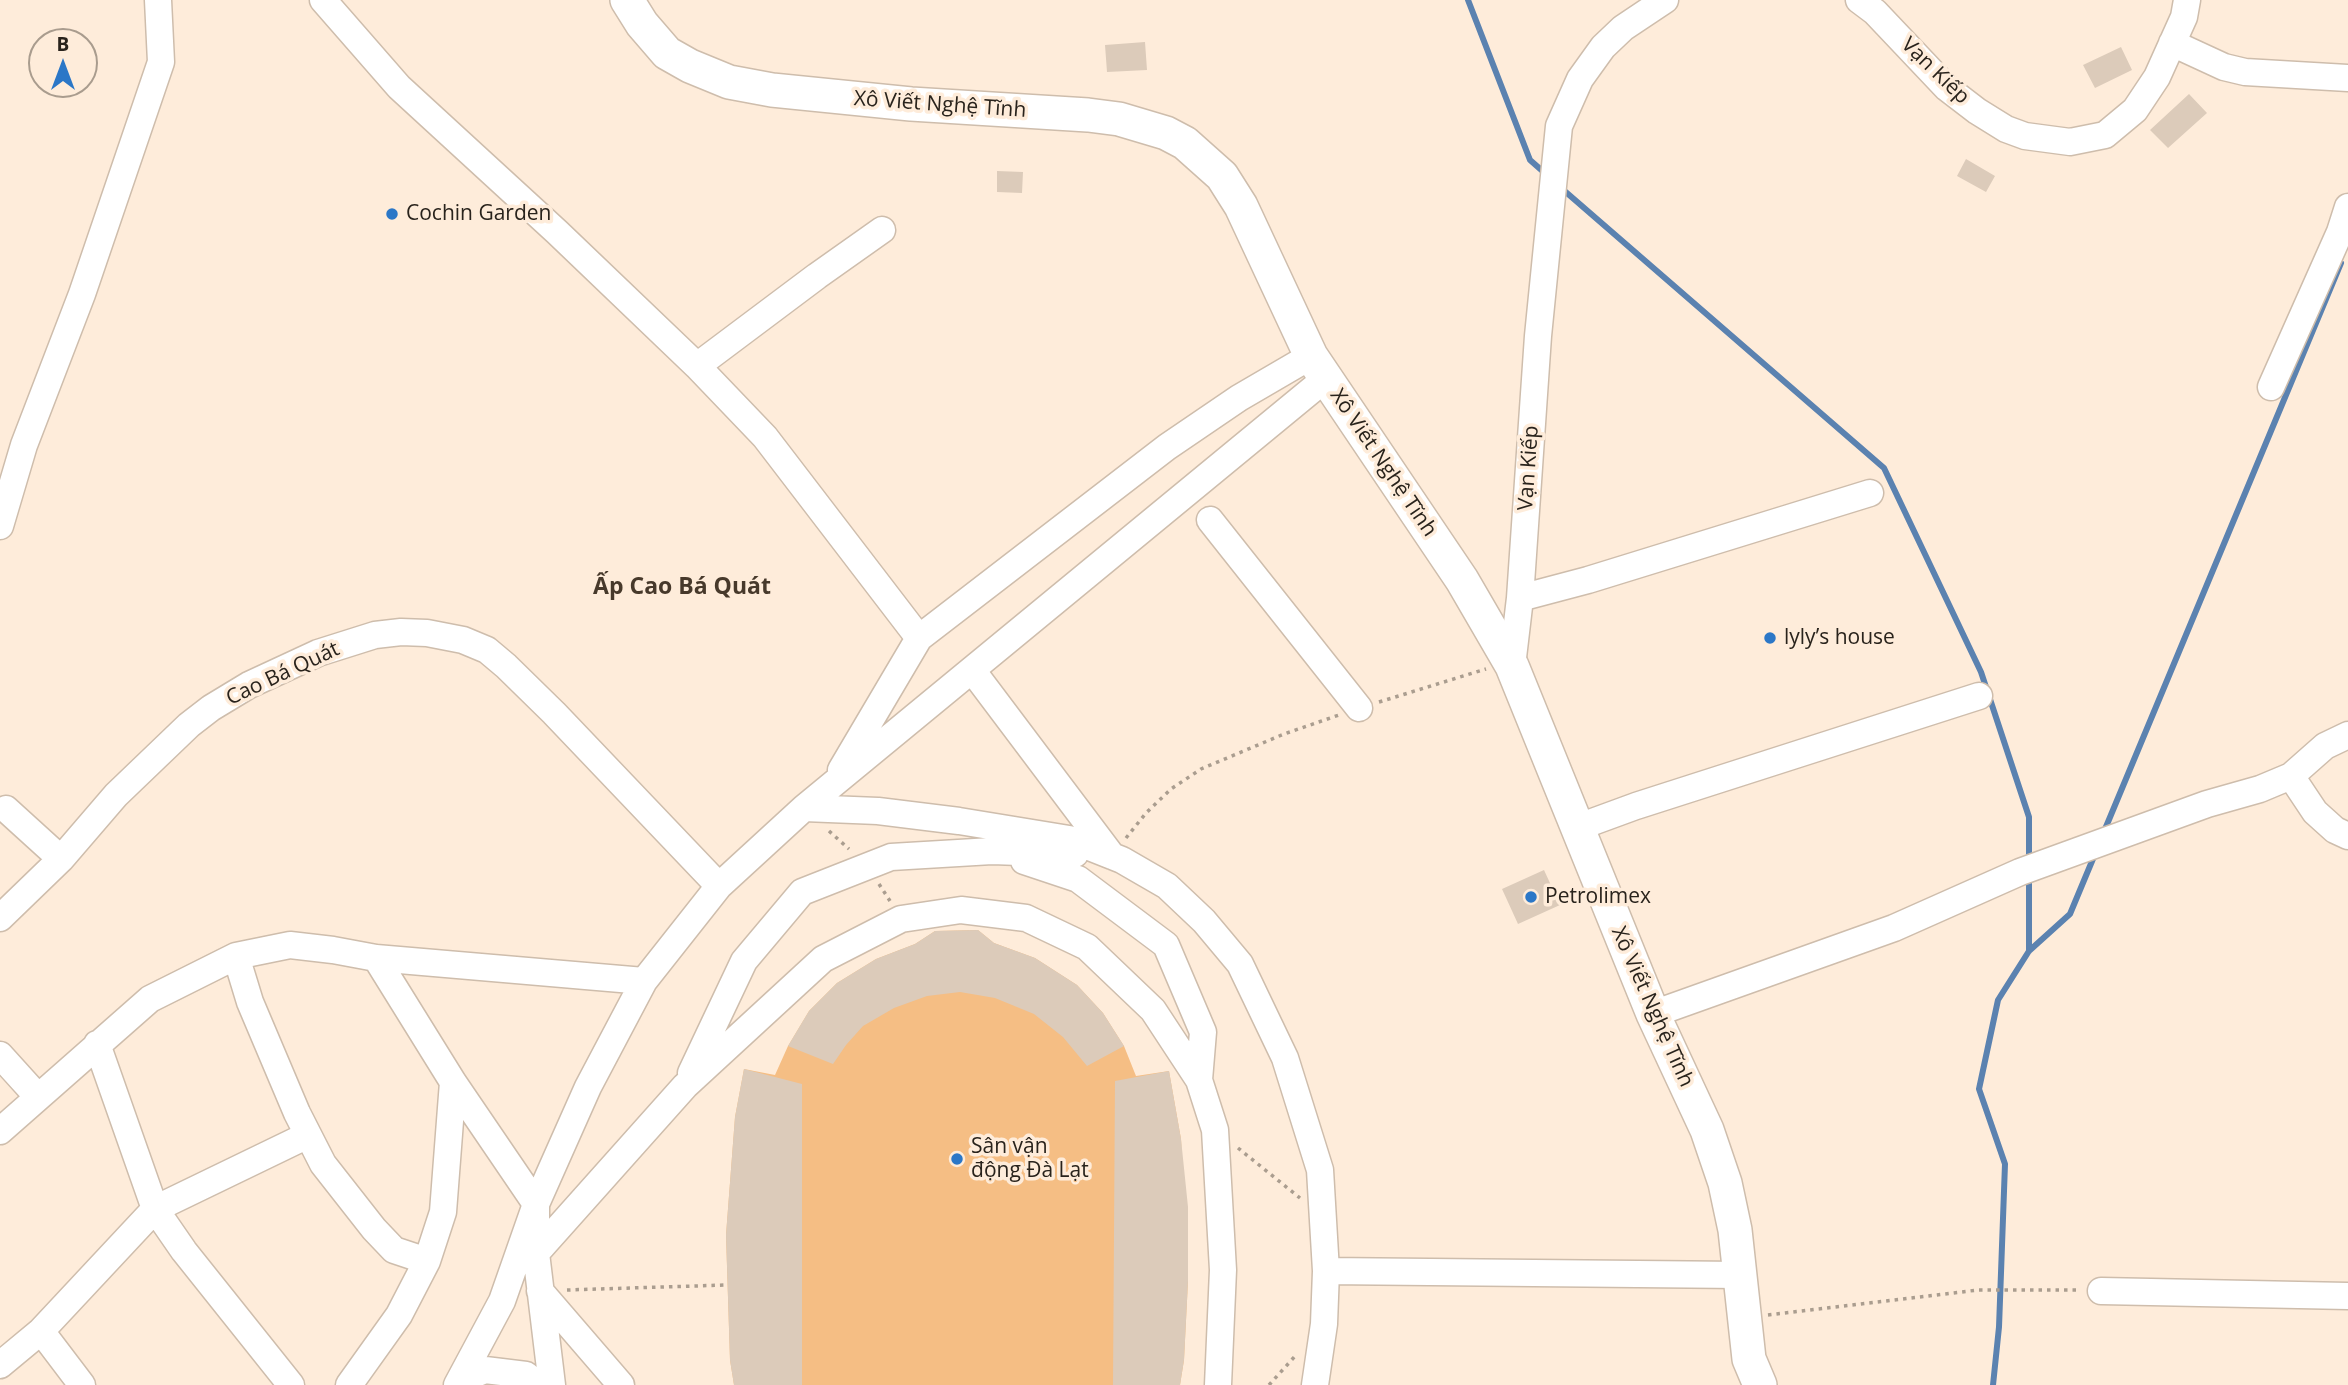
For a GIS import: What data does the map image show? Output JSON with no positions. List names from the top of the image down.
{
  "streets": {
    "main road": ["Xô Viết Nghệ Tĩnh"],
    "street": ["Vạn Kiếp", "Cao Bá Quát"]
  },
  "crossings": [
    ["Vạn Kiếp", "Xô Viết Nghệ Tĩnh"]
  ],
  "districts": ["Ấp Cao Bá Quát"],
  "places": [
    "Cochin Garden",
    "lyly’s house",
    "Petrolimex",
    "Sân vận động Đà Lạt"
  ],
  "north": "top"
}
